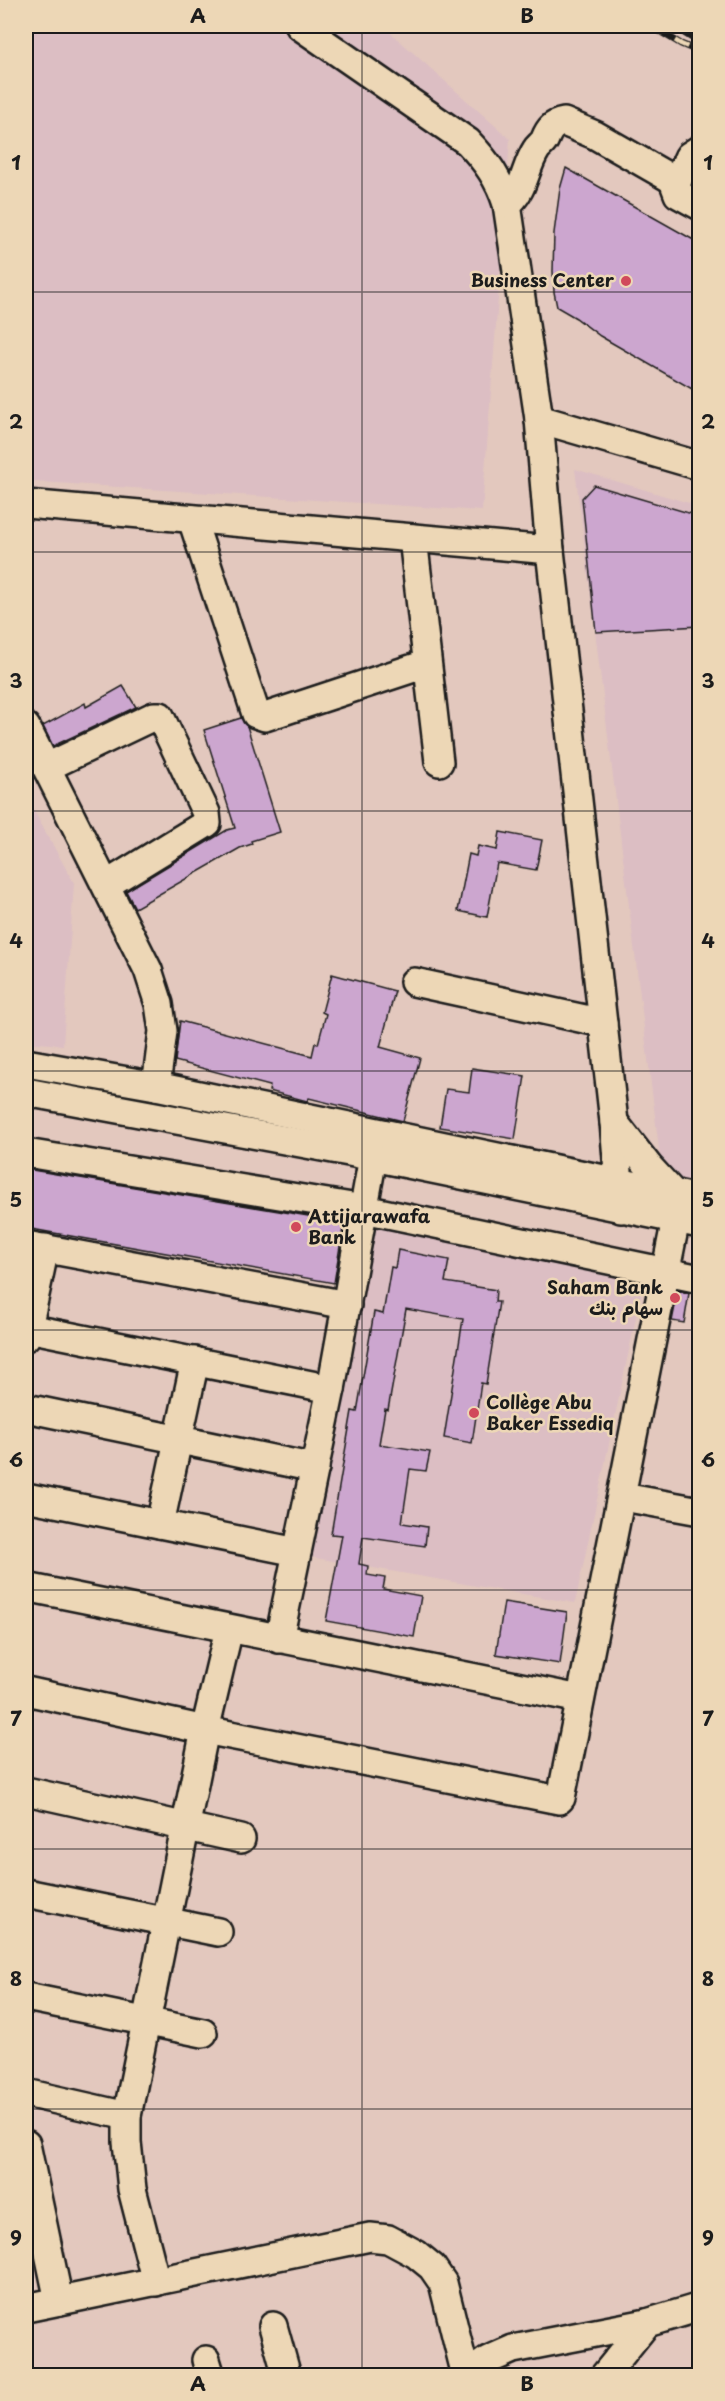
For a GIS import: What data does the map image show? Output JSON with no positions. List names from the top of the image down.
{
  "places": [
    "Business Center",
    "Attijarawafa Bank",
    "Saham Bank سهام بنك",
    "Collège Abu Baker Essediq"
  ],
  "grid": {
    "columns": ["A", "B"],
    "rows": [
      "1",
      "2",
      "3",
      "4",
      "5",
      "6",
      "7",
      "8",
      "9"
    ]
  }
}
